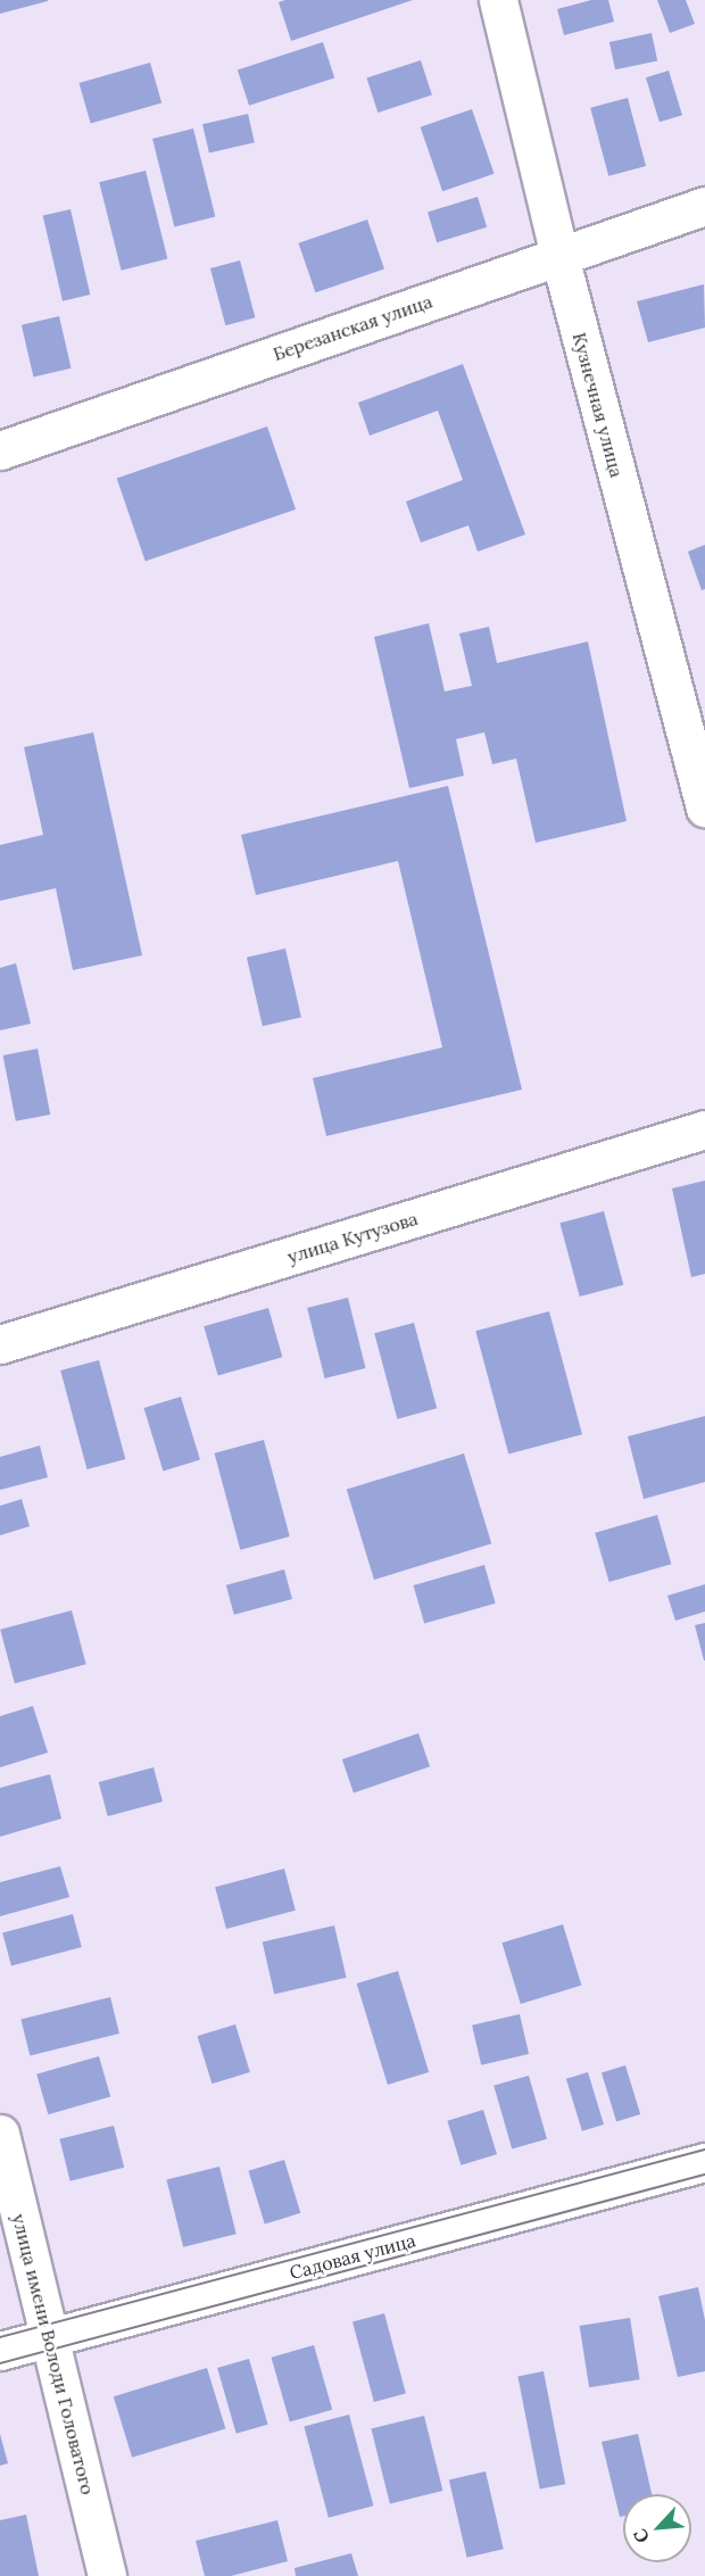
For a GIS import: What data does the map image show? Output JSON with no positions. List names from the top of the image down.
{
  "streets": {
    "street": [
      "Березанская улица",
      "Кузнечная улица",
      "улица Кутузова",
      "Садовая улица",
      "улица имени Володи Головатого"
    ]
  },
  "crossings": [
    ["Березанская улица", "Кузнечная улица"],
    ["Садовая улица", "улица имени Володи Головатого"]
  ],
  "north": "bottom left"
}
